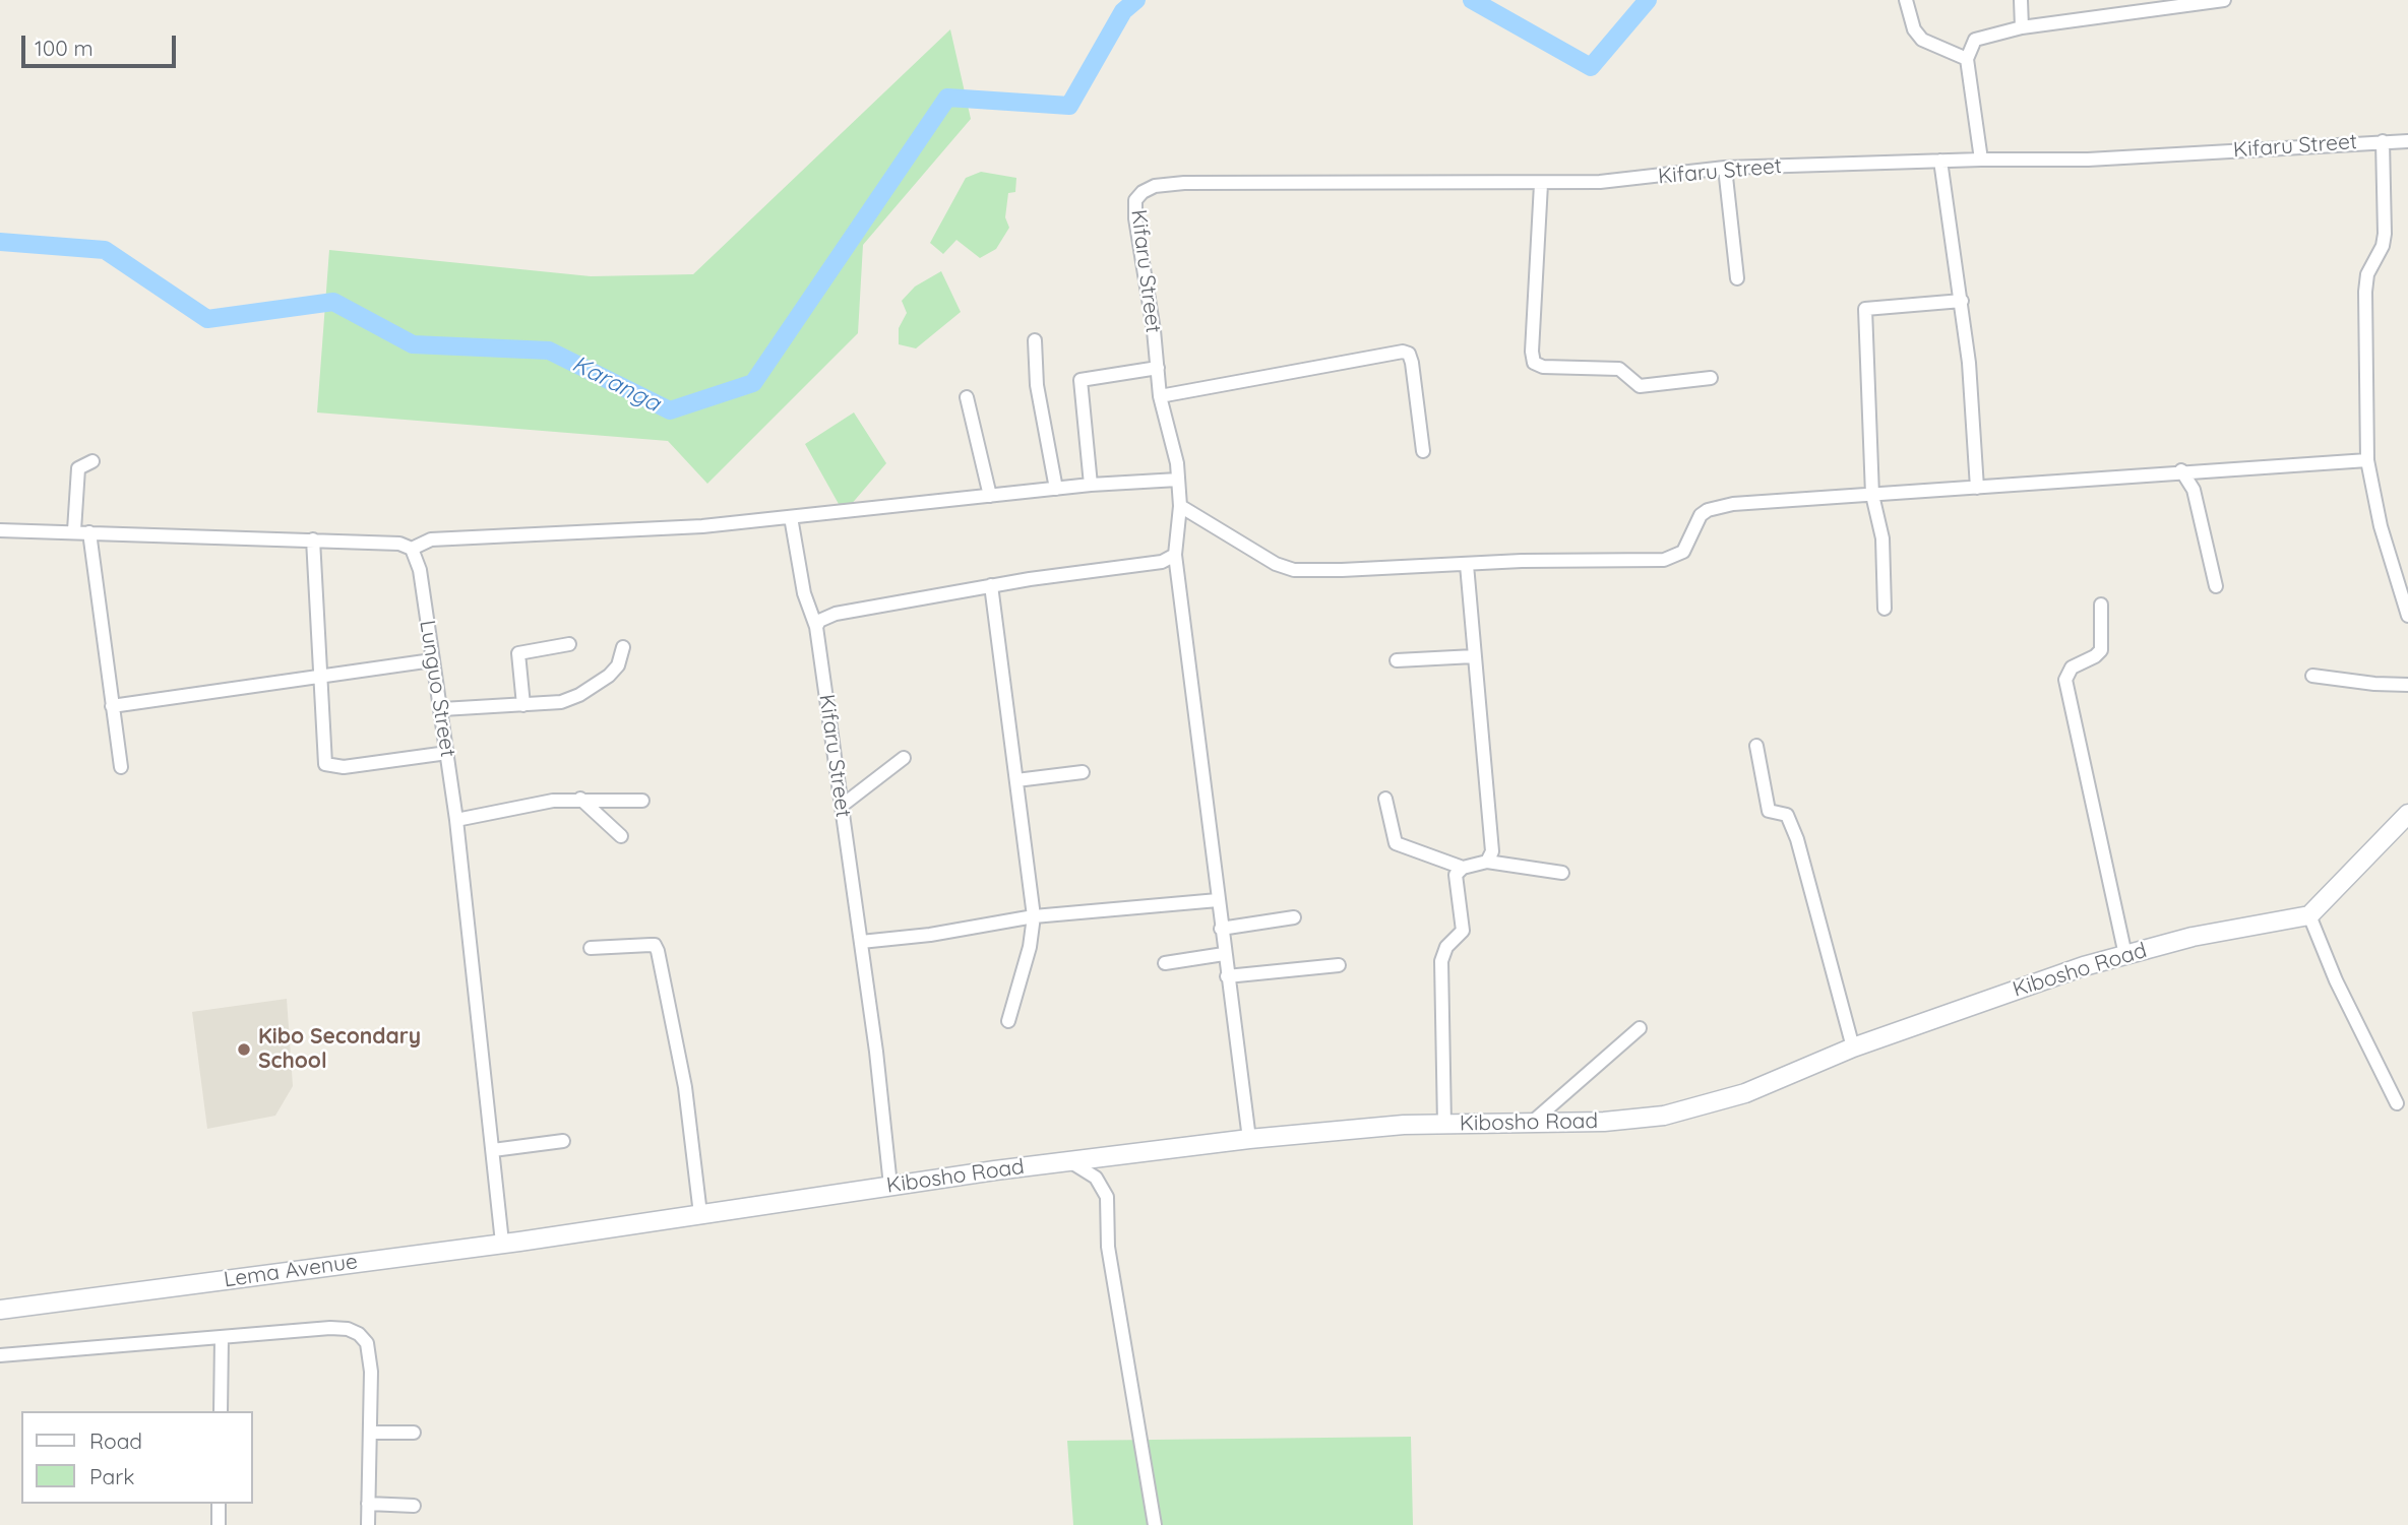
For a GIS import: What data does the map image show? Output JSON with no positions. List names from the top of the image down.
{
  "streets": {
    "main road": ["Kibosho Road", "Lema Avenue"],
    "street": ["Kifaru Street", "Lunguo Street"]
  },
  "crossings": [
    ["Kifaru Street", "Kibosho Road"],
    ["Lunguo Street", "Lema Avenue"],
    ["Kibosho Road", "Lema Avenue"]
  ],
  "water": ["Karanga"],
  "places": ["Kibo Secondary School"],
  "legend": ["Road", "Park"],
  "scale_bar": "100 m"
}
